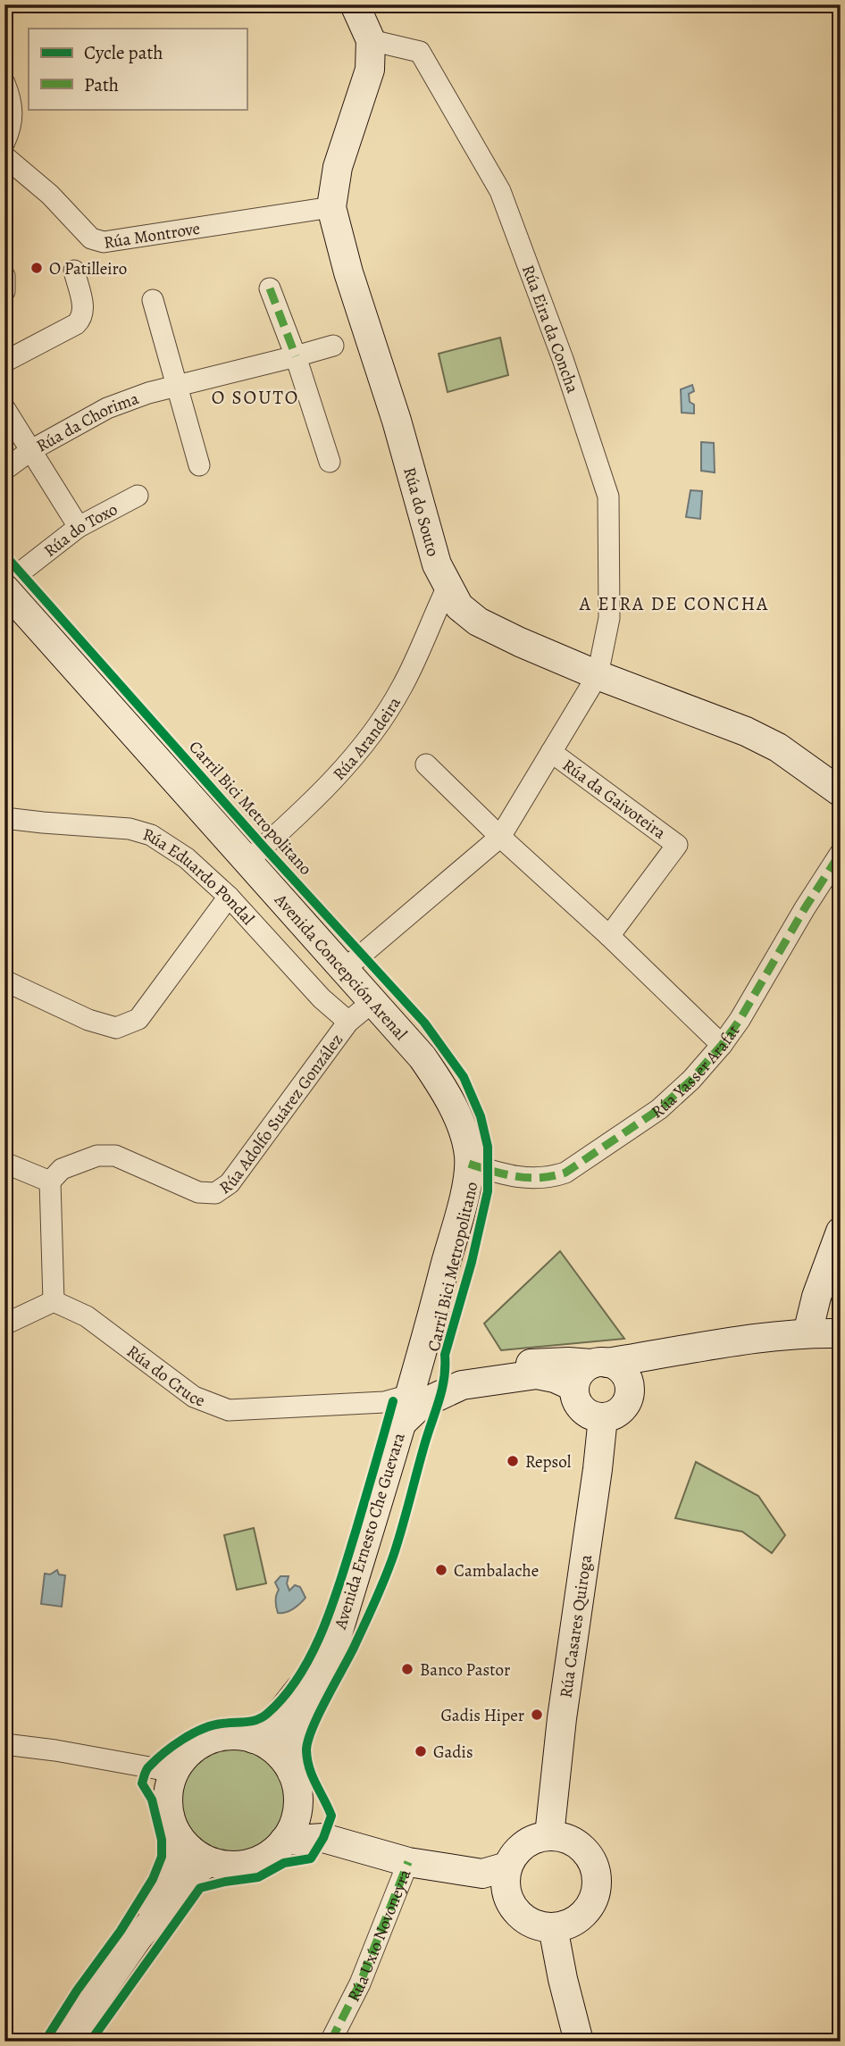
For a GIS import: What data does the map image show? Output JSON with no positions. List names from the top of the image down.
{
  "streets": {
    "street": [
      "Rúa Montrove",
      "Rúa Eira da Concha",
      "Rúa da Chorima",
      "Rúa do Souto",
      "Rúa do Toxo",
      "Rúa Arandeira",
      "Rúa da Gaivoteira",
      "Rúa Eduardo Pondal",
      "Avenida Concepción Arenal",
      "Rúa Yasser Arafat",
      "Rúa Adolfo Suárez González",
      "Rúa do Cruce",
      "Avenida Ernesto Che Guevara",
      "Rúa Casares Quiroga",
      "Rúa Uxío Novoneyra"
    ],
    "cycle path": ["Carril Bici Metropolitano"]
  },
  "crossings": [
    ["Rúa Montrove", "Rúa do Souto"],
    ["Rúa Eira da Concha", "Rúa do Souto"],
    ["Rúa Eira da Concha", "Rúa da Gaivoteira"],
    ["Rúa do Souto", "Rúa Arandeira"],
    ["Rúa do Souto", "Rúa da Gaivoteira"],
    ["Rúa Arandeira", "Avenida Concepción Arenal"],
    ["Rúa da Gaivoteira", "Avenida Concepción Arenal"],
    ["Rúa Eduardo Pondal", "Rúa Adolfo Suárez González"],
    ["Avenida Concepción Arenal", "Rúa Yasser Arafat"],
    ["Avenida Concepción Arenal", "Rúa Adolfo Suárez González"],
    ["Avenida Concepción Arenal", "Rúa do Cruce"],
    ["Avenida Concepción Arenal", "Avenida Ernesto Che Guevara"]
  ],
  "districts": ["O SOUTO", "A EIRA DE CONCHA"],
  "places": [
    "O Patilleiro",
    "Repsol",
    "Cambalache",
    "Banco Pastor",
    "Gadis Hiper",
    "Gadis"
  ],
  "legend": ["Cycle path", "Path"]
}
